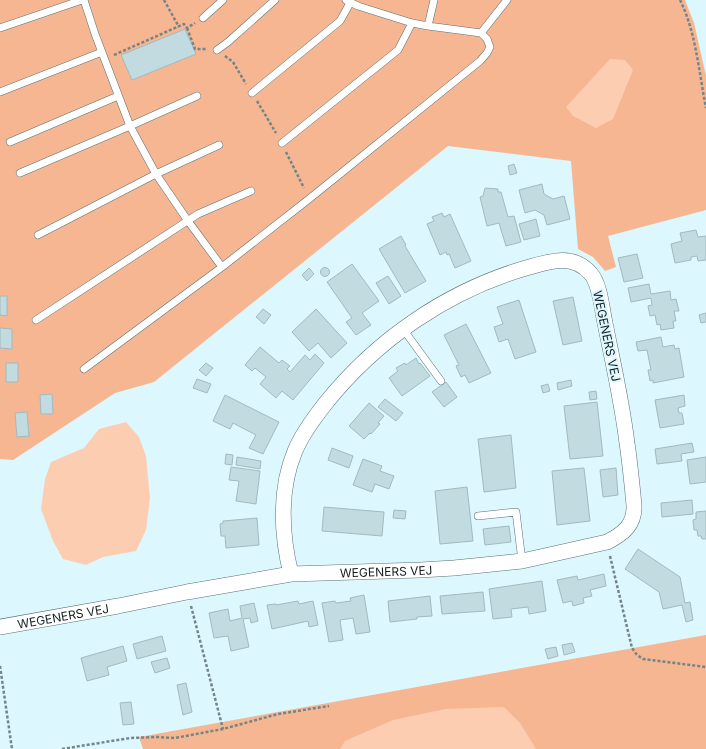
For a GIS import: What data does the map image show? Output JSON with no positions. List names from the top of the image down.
{
  "streets": {
    "street": ["WEGENERS VEJ"]
  }
}
